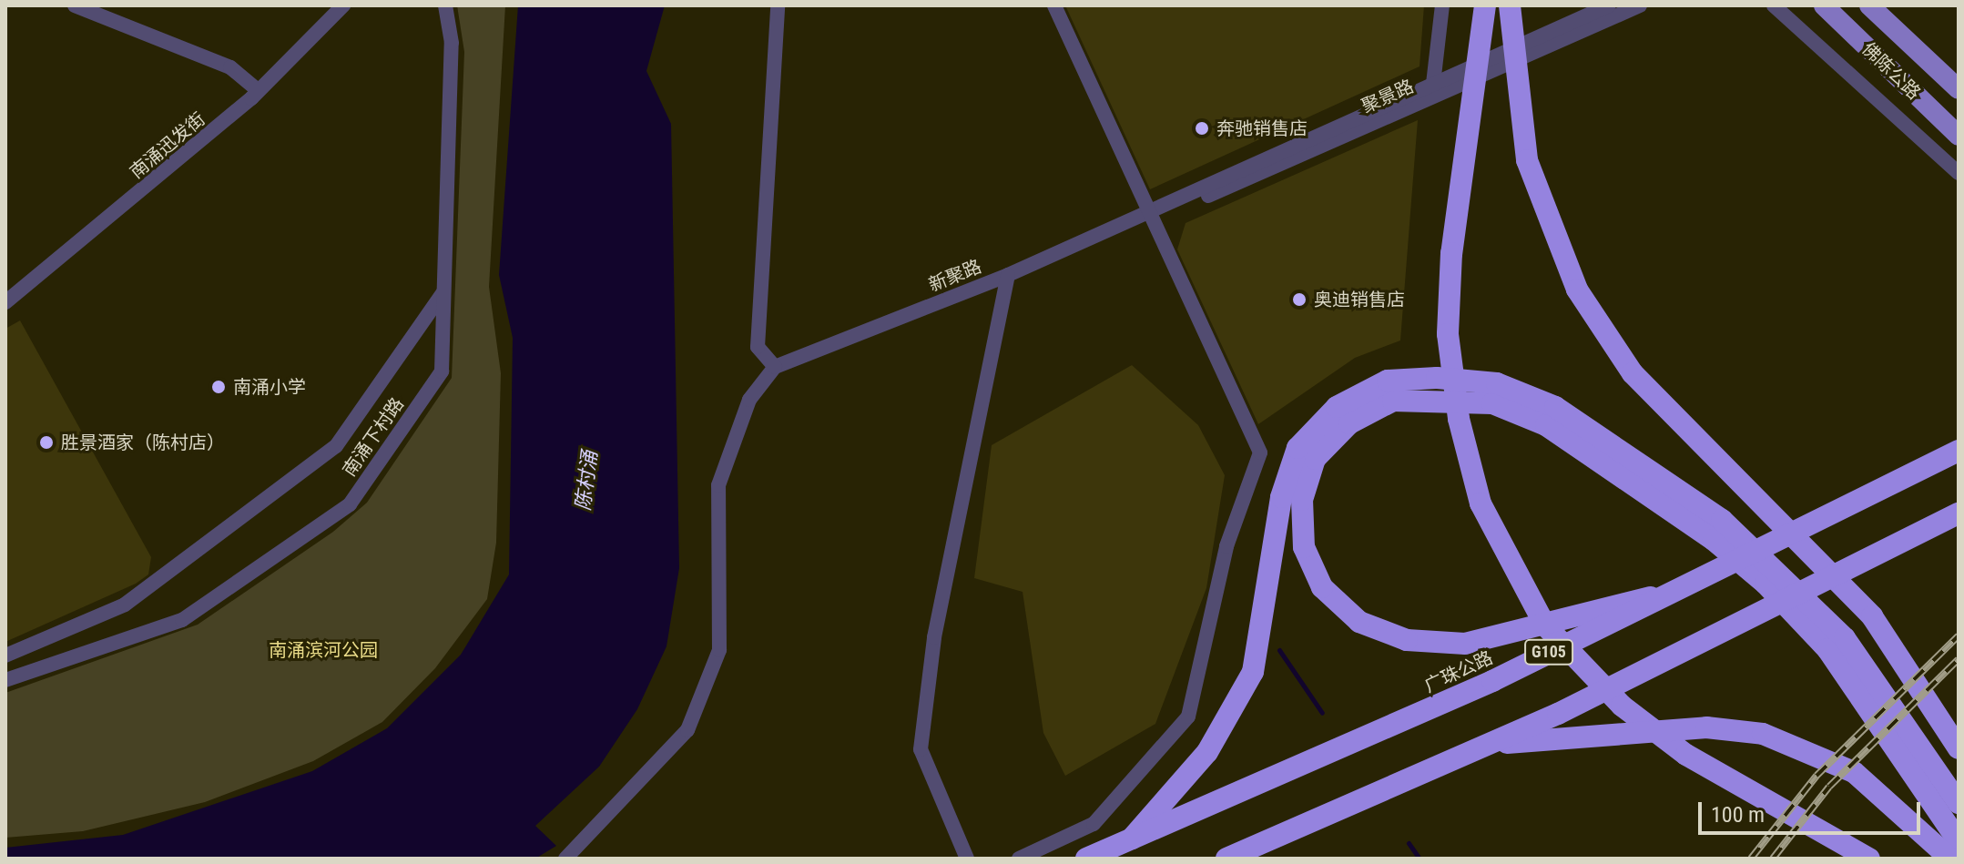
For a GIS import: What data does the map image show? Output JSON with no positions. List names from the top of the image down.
{
  "streets": {
    "highway": ["G105", "广珠公路"],
    "main road": ["佛陈公路"],
    "street": [
      "聚景路",
      "南涌迅发街",
      "新聚路",
      "南涌下村路"
    ]
  },
  "crossings": [
    ["聚景路", "新聚路"]
  ],
  "water": ["陈村涌"],
  "parks": ["南涌滨河公园"],
  "places": [
    "奔驰销售店",
    "奥迪销售店",
    "南涌小学",
    "胜景酒家（陈村店）"
  ],
  "scale_bar": "100 m"
}
